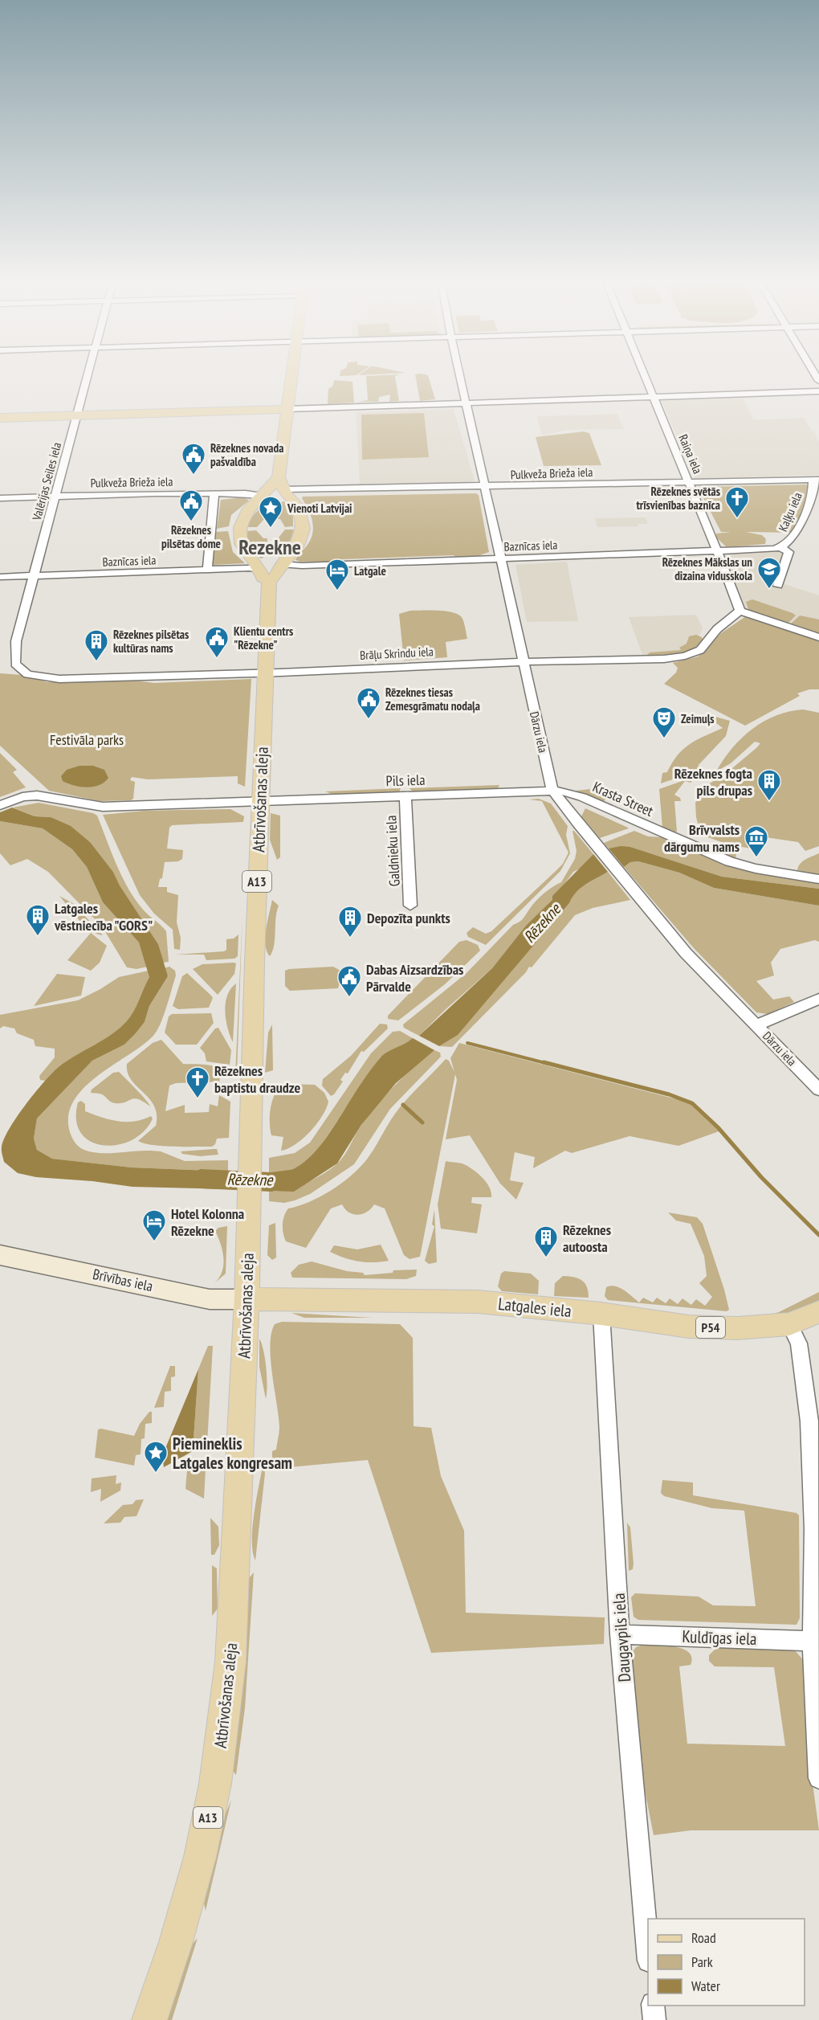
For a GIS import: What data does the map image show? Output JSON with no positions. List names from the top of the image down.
{
  "streets": {
    "main road": [
      "Atbrīvošanas aleja",
      "A13",
      "Brīvības iela",
      "Latgales iela",
      "P54"
    ],
    "street": [
      "Raiņa iela",
      "Pulkveža Brieža iela",
      "Valērijas Seiles iela",
      "Kaļķu iela",
      "Baznīcas iela",
      "Brāļu Skrindu iela",
      "Dārzu iela",
      "Pils iela",
      "Krasta Street",
      "Galdnieku iela",
      "Daugavpils iela",
      "Kuldīgas iela"
    ]
  },
  "crossings": [
    ["Raiņa iela", "Pulkveža Brieža iela"],
    ["Raiņa iela", "Baznīcas iela"],
    ["Raiņa iela", "Brāļu Skrindu iela"],
    ["Pulkveža Brieža iela", "Valērijas Seiles iela"],
    ["Pulkveža Brieža iela", "Kaļķu iela"],
    ["Pulkveža Brieža iela", "Baznīcas iela"],
    ["Pulkveža Brieža iela", "Dārzu iela"],
    ["Pulkveža Brieža iela", "Atbrīvošanas aleja"],
    ["Valērijas Seiles iela", "Baznīcas iela"],
    ["Valērijas Seiles iela", "Brāļu Skrindu iela"],
    ["Kaļķu iela", "Baznīcas iela"],
    ["Baznīcas iela", "Dārzu iela"],
    ["Baznīcas iela", "Atbrīvošanas aleja"],
    ["Brāļu Skrindu iela", "Dārzu iela"],
    ["Brāļu Skrindu iela", "Atbrīvošanas aleja"],
    ["Dārzu iela", "Pils iela"],
    ["Dārzu iela", "Krasta Street"],
    ["Pils iela", "Krasta Street"],
    ["Pils iela", "Atbrīvošanas aleja"],
    ["Pils iela", "Galdnieku iela"],
    ["Atbrīvošanas aleja", "Brīvības iela"],
    ["Atbrīvošanas aleja", "Latgales iela"],
    ["Brīvības iela", "Latgales iela"],
    ["Latgales iela", "Daugavpils iela"],
    ["Daugavpils iela", "Kuldīgas iela"]
  ],
  "districts": ["Rezekne"],
  "water": ["Rēzekne"],
  "parks": ["Festivāla parks"],
  "places": {
    "public building": [
      "Rēzeknes novada pašvaldība",
      "Rēzeknes pilsētas dome",
      "Klientu centrs \"Rēzekne\"",
      "Rēzeknes tiesas Zemesgrāmatu nodaļa",
      "Dabas Aizsardzības Pārvalde"
    ],
    "church": ["Rēzeknes svētās trīsvienības baznīca", "Rēzeknes baptistu draudze"],
    "place": ["Vienoti Latvijai", "Piemineklis Latgales kongresam"],
    "school or university": ["Rēzeknes Mākslas un dizaina vidusskola"],
    "hotel": ["Latgale", "Hotel Kolonna Rēzekne"],
    "building": [
      "Rēzeknes pilsētas kultūras nams",
      "Rēzeknes fogta pils drupas",
      "Latgales vēstniecība \"GORS\"",
      "Depozīta punkts",
      "Rēzeknes autoosta"
    ],
    "theatre": ["Zeimuļs"],
    "museum": ["Brīvvalsts dārgumu nams"]
  },
  "legend": ["Road", "Park", "Water"]
}
